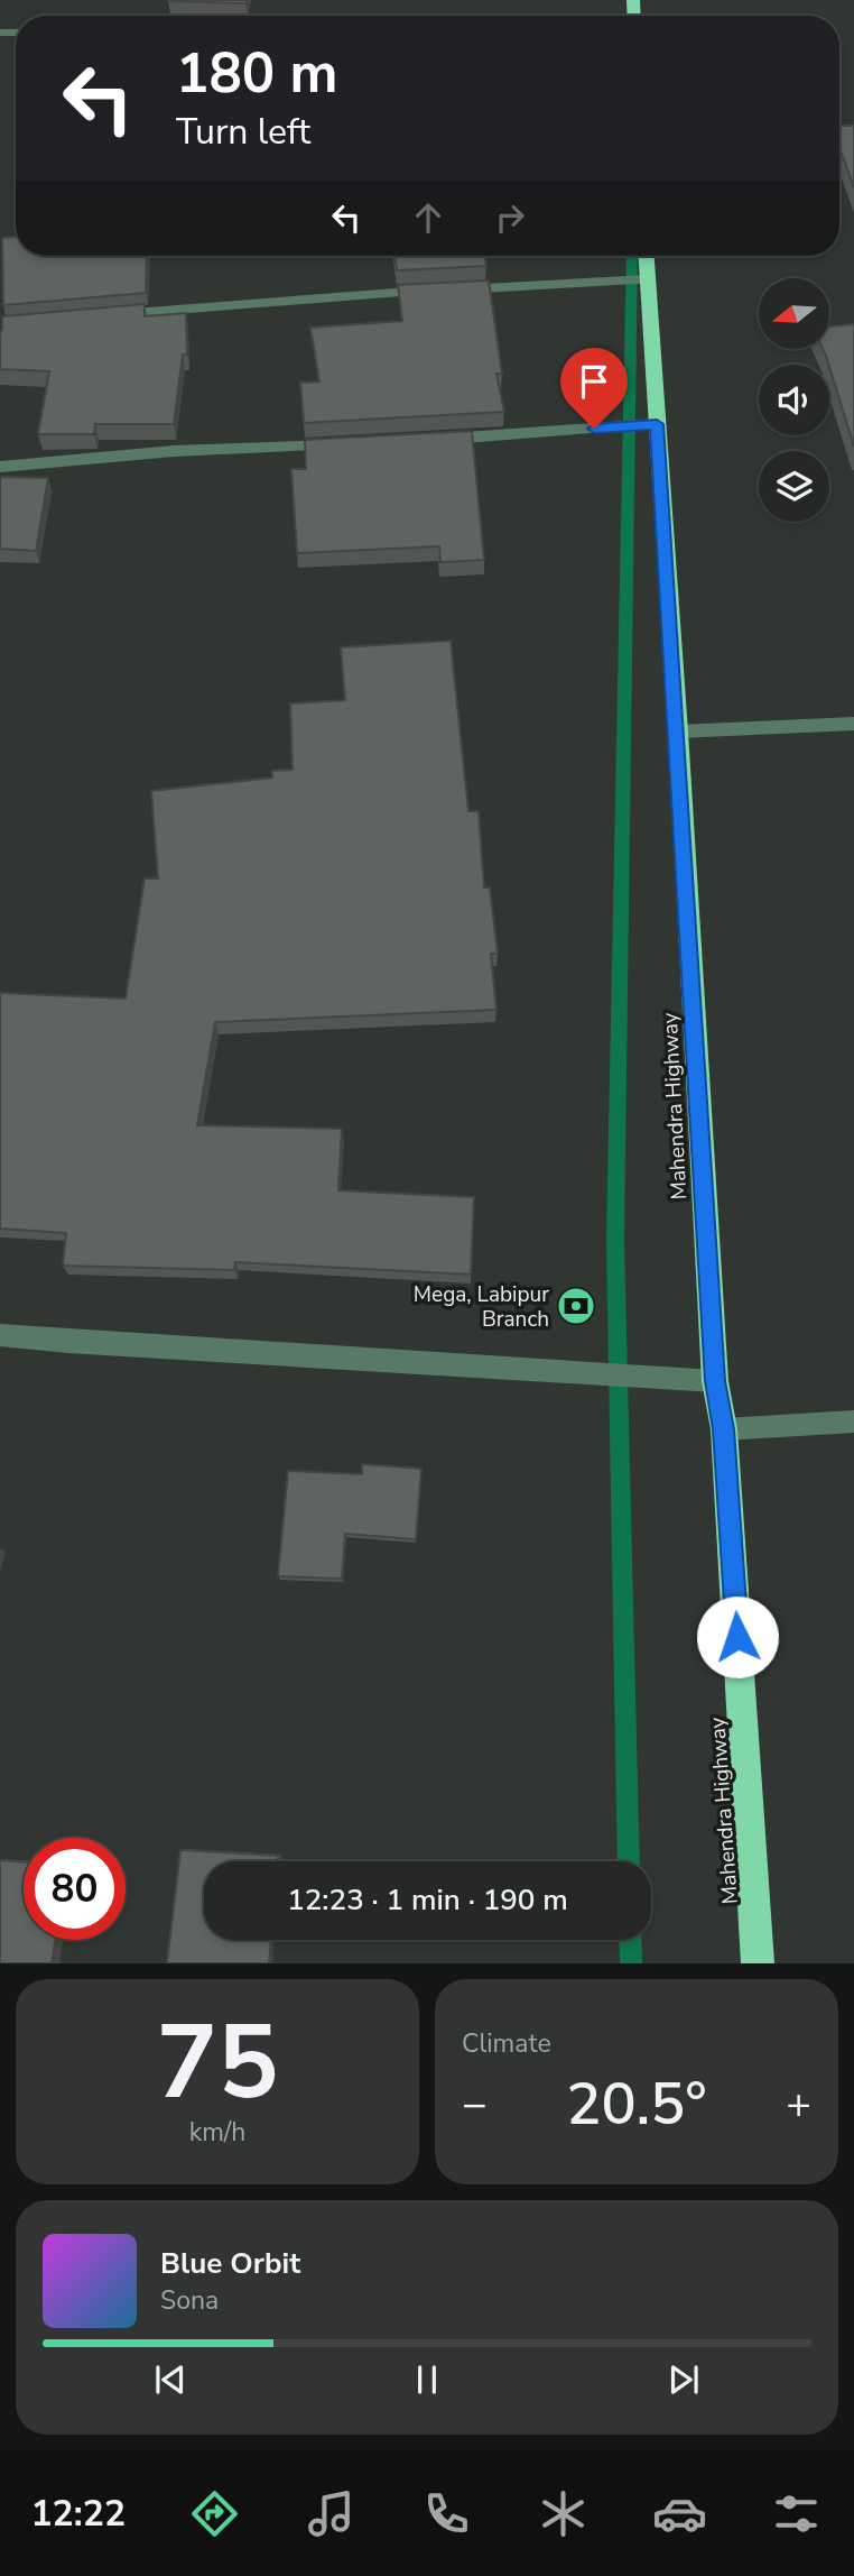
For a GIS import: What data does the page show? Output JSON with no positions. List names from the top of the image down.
{
  "streets": {
    "highway": ["Mahendra Highway"]
  },
  "places": {
    "bank": ["Mega, Labipur Branch"]
  },
  "north": "left",
  "page": {
    "turn": ["180 m", "Turn left"],
    "limit": "80",
    "trip": "12:23 · 1 min · 190 m",
    "tile": [
      ["75", "km/h"],
      "Climate"
    ],
    "heat": ["−", "20.5°", "+"],
    "song": ["Blue Orbit", "Sona"],
    "tabs": "12:22"
  }
}
